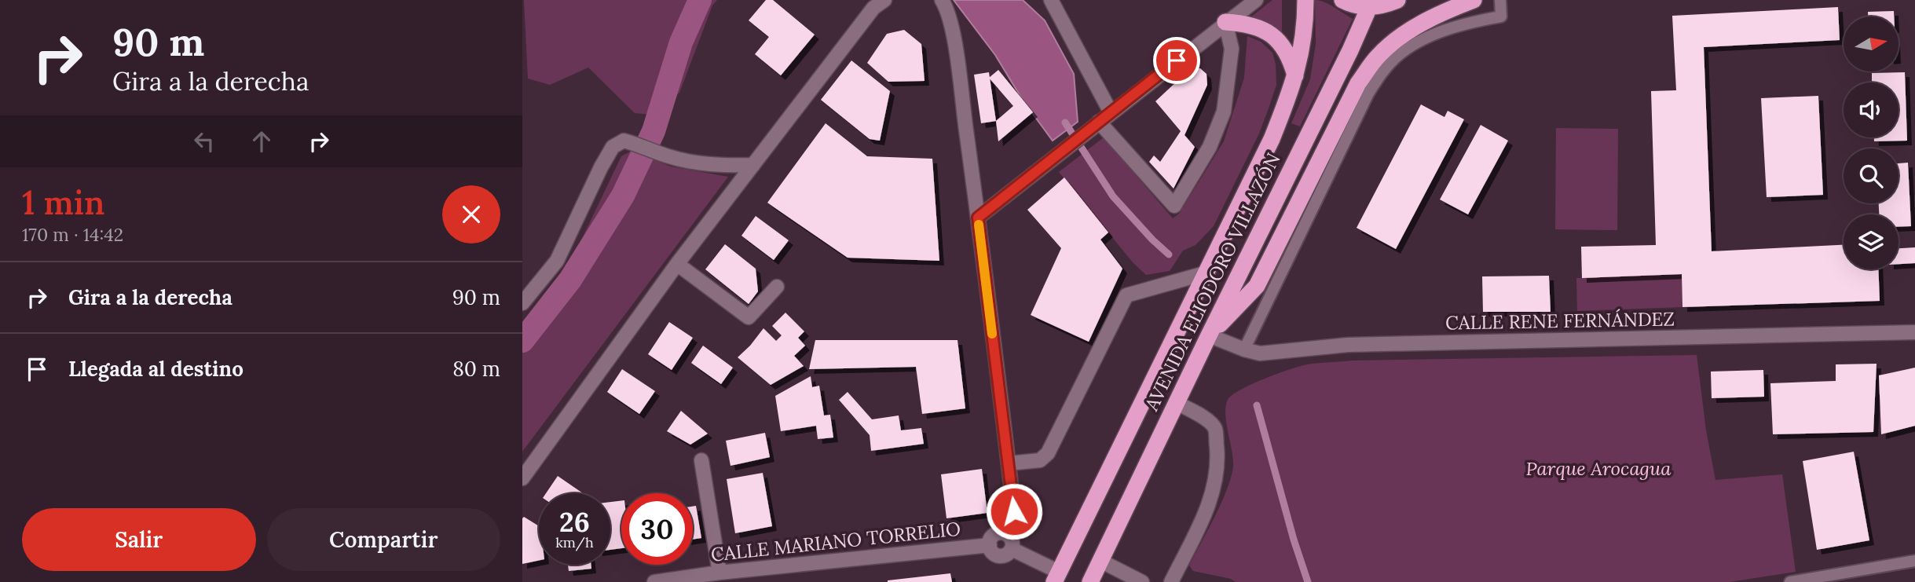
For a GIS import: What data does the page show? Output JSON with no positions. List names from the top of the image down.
{
  "streets": {
    "highway": ["AVENIDA ELIODORO VILLAZÓN"],
    "street": ["CALLE RENE FERNÁNDEZ", "CALLE MARIANO TORRELIO"]
  },
  "crossings": [
    ["AVENIDA ELIODORO VILLAZÓN", "CALLE RENE FERNÁNDEZ"]
  ],
  "parks": ["Parque Arocagua"],
  "north": "right",
  "page": {
    "turn": ["90 m", "Gira a la derecha"],
    "heading": ["1 min", "170 m · 14:42"],
    "list": [
      {
        "name": "Gira a la derecha",
        "value": "90 m"
      },
      {
        "name": "Llegada al destino",
        "value": "80 m"
      }
    ],
    "speed": "26 km/h",
    "limit": "30",
    "buttons": ["Salir", "Compartir"]
  }
}
